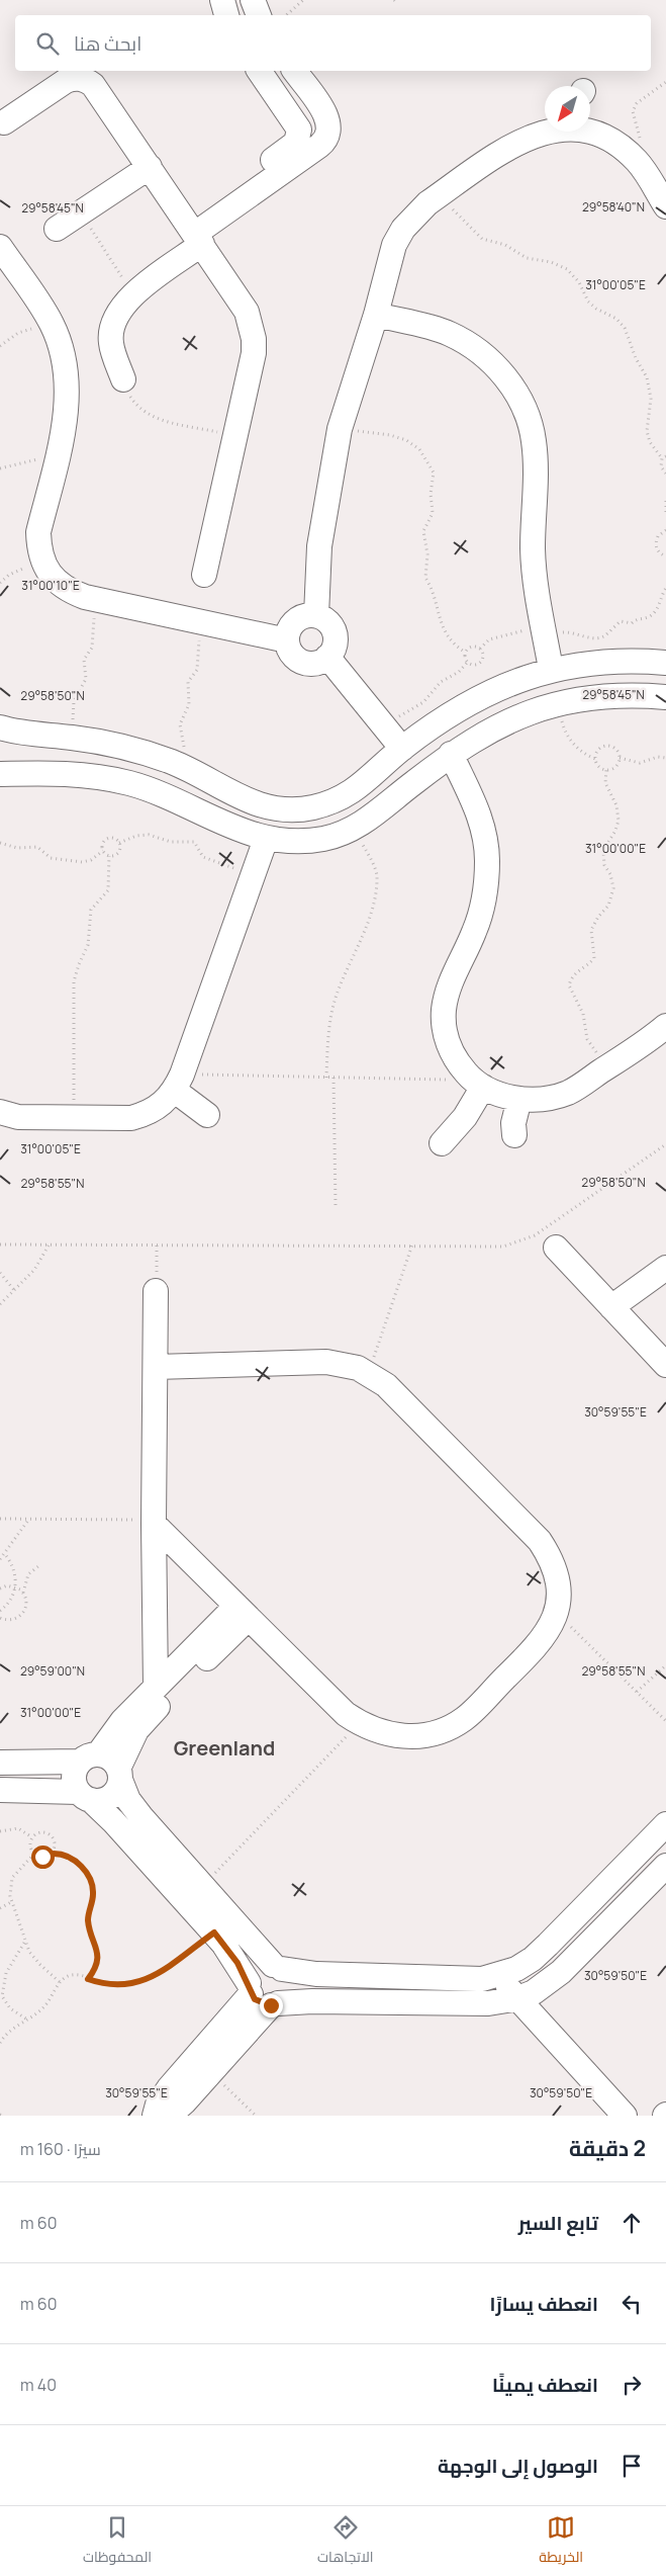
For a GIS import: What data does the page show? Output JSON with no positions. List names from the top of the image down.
{
  "districts": ["Greenland"],
  "north": "bottom left",
  "page": {
    "search": "ابحث هنا",
    "heading": ["2 دقيقة", "سيرًا · 160 m"],
    "list": [
      ["تابع السير", "60 m"],
      ["انعطف يسارًا", "60 m"],
      ["انعطف يمينًا", "40 m"],
      "الوصول إلى الوجهة"
    ],
    "nav": ["الخريطة", "الاتجاهات", "المحفوظات"]
  },
  "coordinates": [
    "29°58'40\"N",
    "29°58'45\"N",
    "31°00'05\"E",
    "31°00'10\"E",
    "29°58'50\"N",
    "31°00'00\"E",
    "29°58'55\"N",
    "30°59'55\"E",
    "29°59'00\"N",
    "30°59'50\"E"
  ]
}
